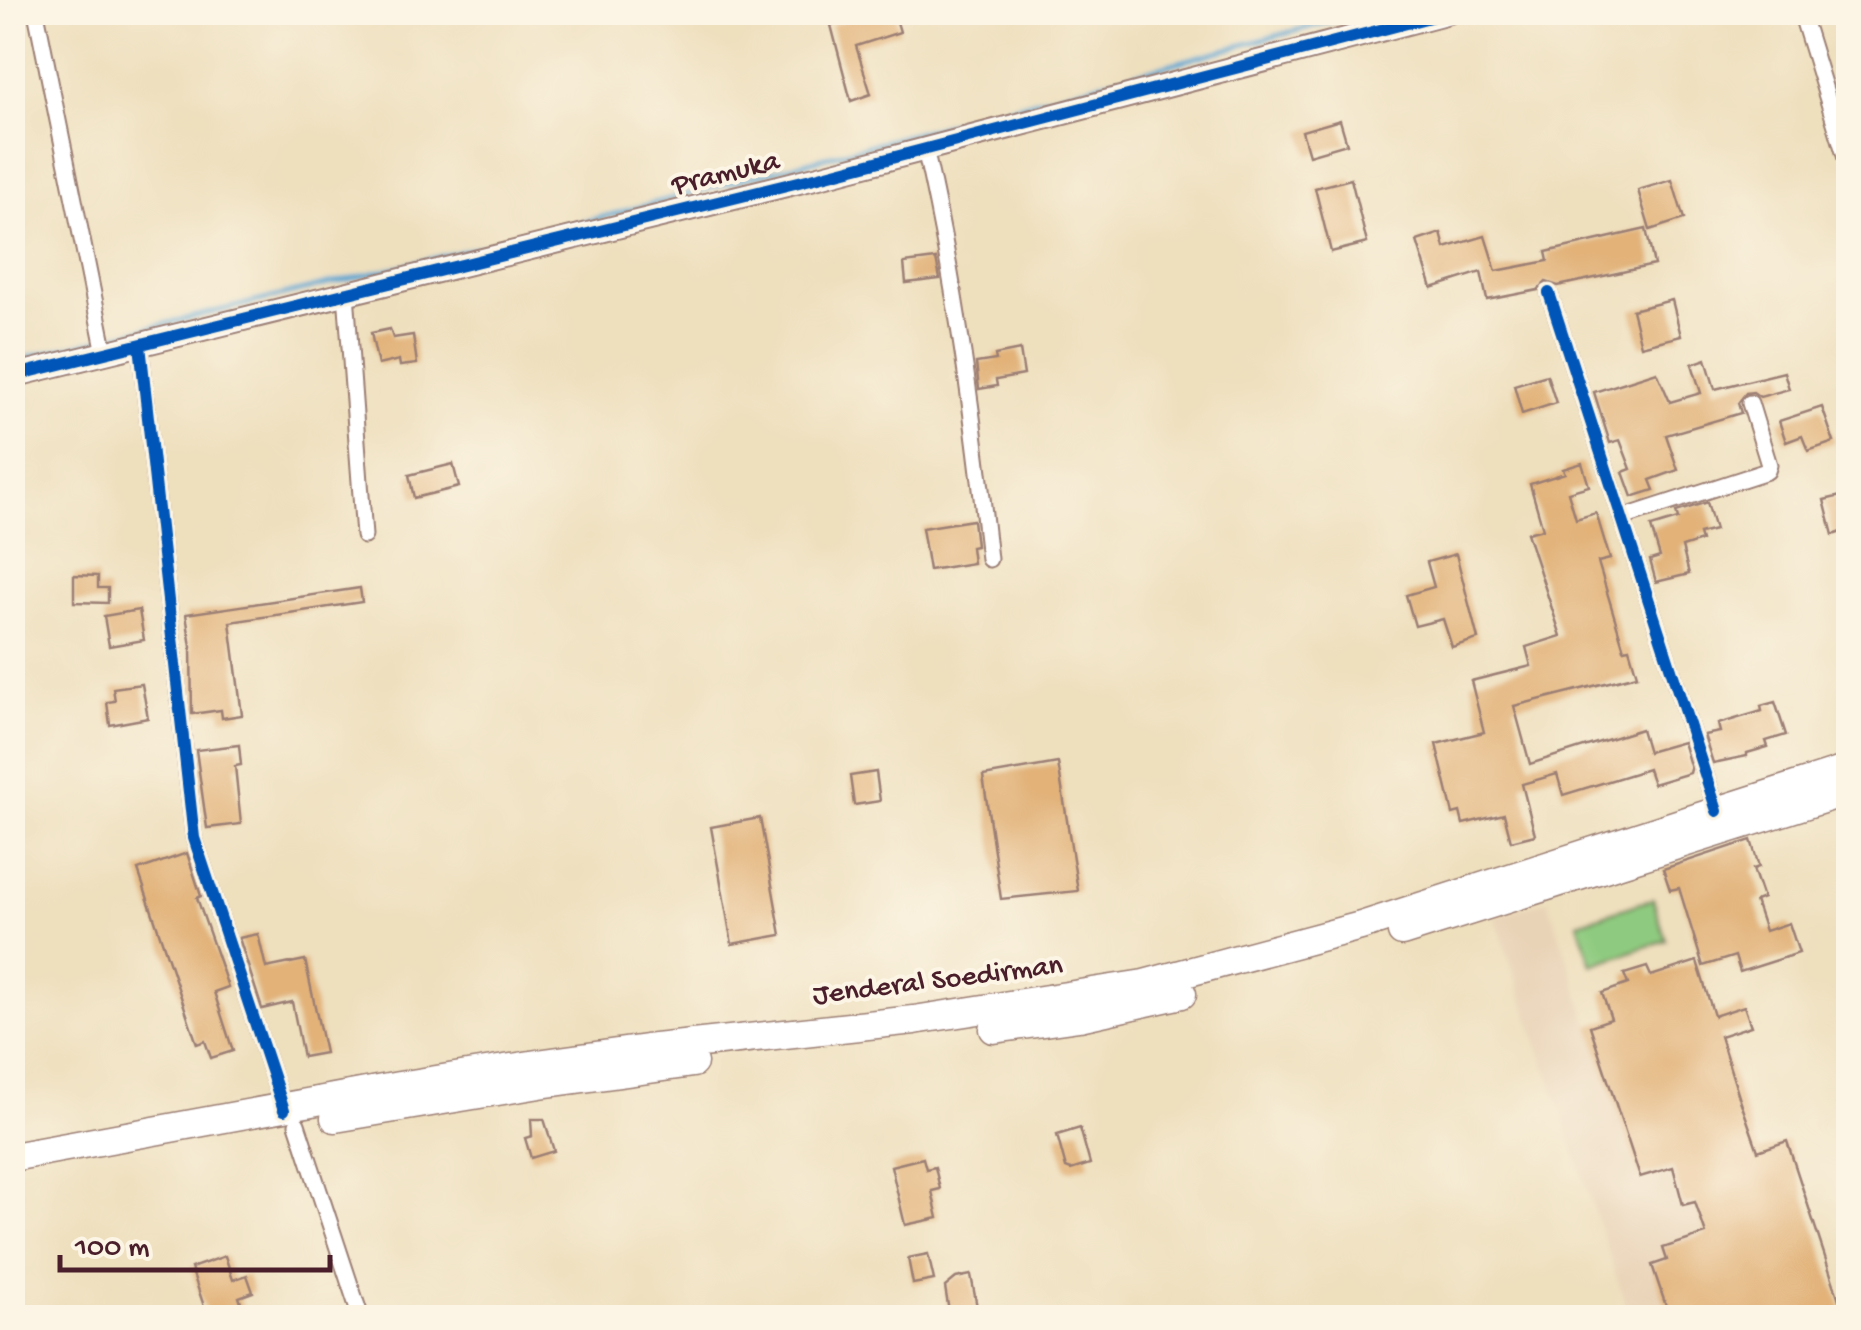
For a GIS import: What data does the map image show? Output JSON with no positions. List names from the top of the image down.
{
  "streets": {
    "highway": ["Jenderal Soedirman"],
    "street": ["Pramuka"]
  },
  "scale_bar": "100 m"
}
